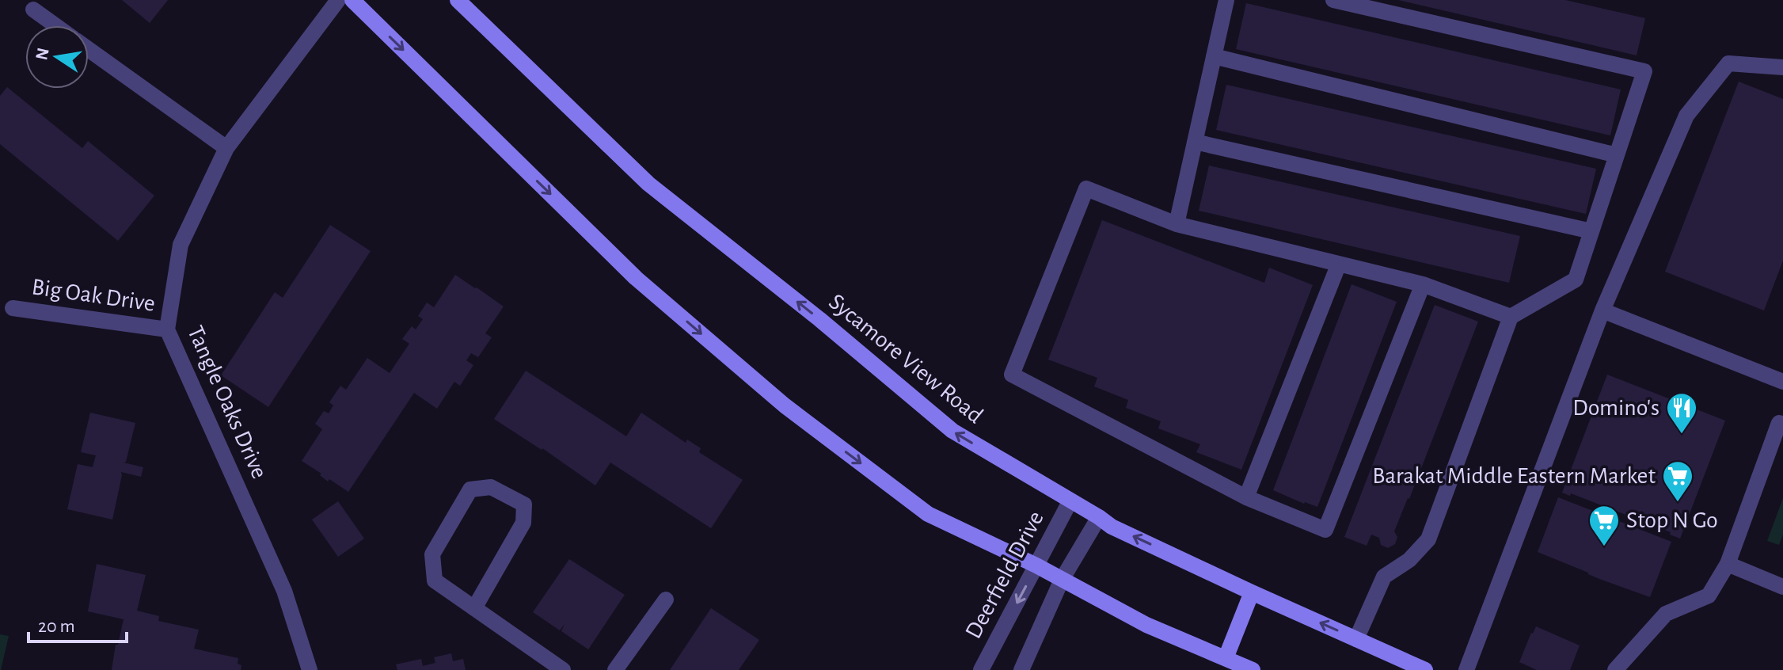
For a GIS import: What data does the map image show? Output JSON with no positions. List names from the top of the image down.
{
  "streets": {
    "main road": ["Sycamore View Road"],
    "street": ["Big Oak Drive", "Tangle Oaks Drive", "Deerfield Drive"]
  },
  "crossings": [
    ["Big Oak Drive", "Tangle Oaks Drive"],
    ["Sycamore View Road", "Deerfield Drive"]
  ],
  "places": {
    "restaurant": ["Domino's"],
    "supermarket": ["Barakat Middle Eastern Market", "Stop N Go"]
  },
  "scale_bar": "20 m",
  "north": "left"
}
